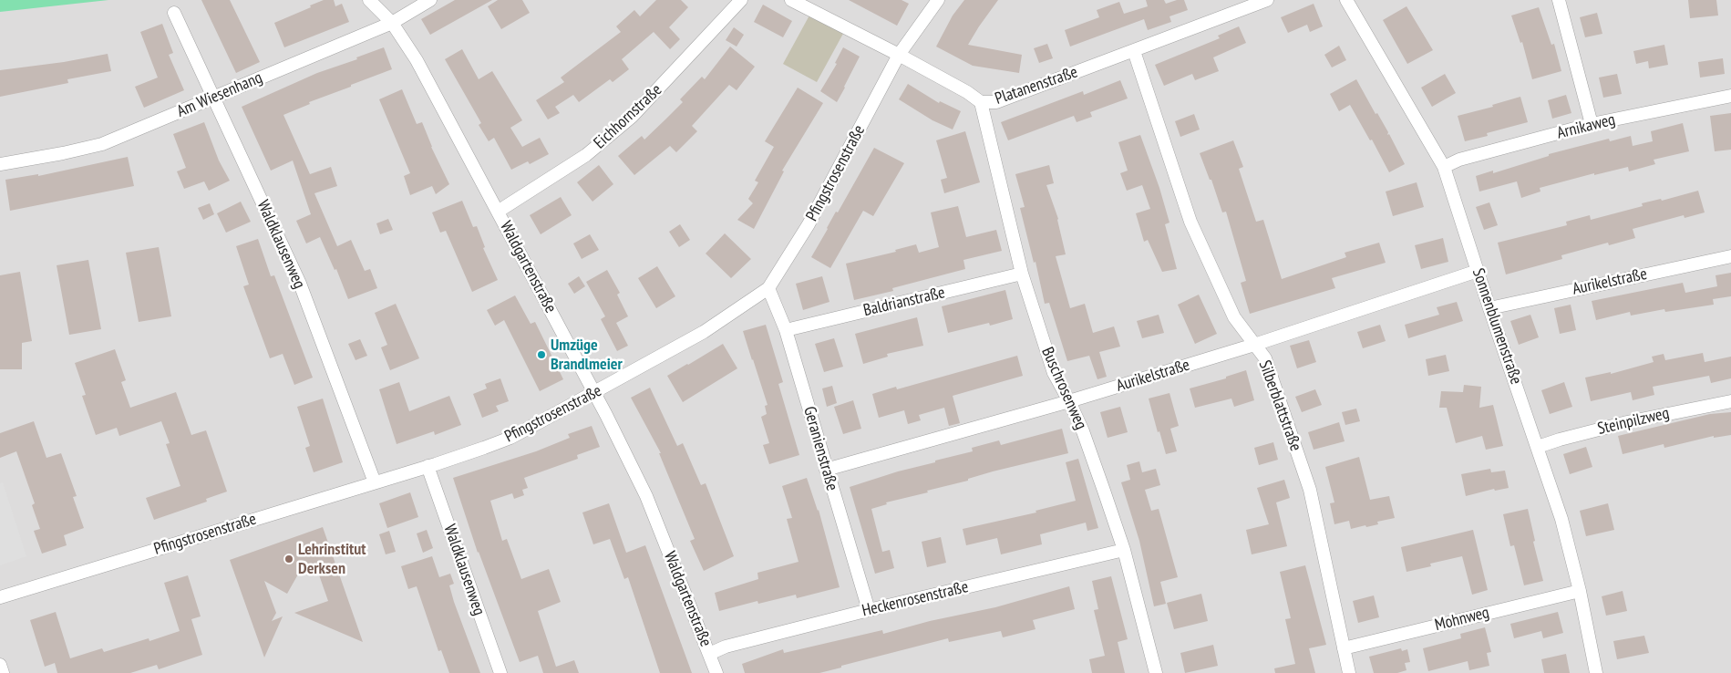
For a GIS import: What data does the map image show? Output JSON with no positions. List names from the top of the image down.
{
  "streets": {
    "street": [
      "Platanenstraße",
      "Am Wiesenhang",
      "Eichhornstraße",
      "Arnikaweg",
      "Pfingstrosenstraße",
      "Waldklausenweg",
      "Waldgartenstraße",
      "Aurikelstraße",
      "Baldrianstraße",
      "Sonnenblumenstraße",
      "Buschrosenweg",
      "Silberblattstraße",
      "Steinpilzweg",
      "Geranienstraße",
      "Heckenrosenstraße",
      "Mohnweg"
    ]
  },
  "crossings": [
    ["Platanenstraße", "Pfingstrosenstraße"],
    ["Platanenstraße", "Buschrosenweg"],
    ["Platanenstraße", "Silberblattstraße"],
    ["Am Wiesenhang", "Waldklausenweg"],
    ["Am Wiesenhang", "Waldgartenstraße"],
    ["Eichhornstraße", "Waldgartenstraße"],
    ["Arnikaweg", "Sonnenblumenstraße"],
    ["Pfingstrosenstraße", "Waldklausenweg"],
    ["Pfingstrosenstraße", "Waldgartenstraße"],
    ["Pfingstrosenstraße", "Geranienstraße"],
    ["Waldgartenstraße", "Heckenrosenstraße"],
    ["Aurikelstraße", "Sonnenblumenstraße"],
    ["Aurikelstraße", "Buschrosenweg"],
    ["Aurikelstraße", "Silberblattstraße"],
    ["Aurikelstraße", "Geranienstraße"],
    ["Baldrianstraße", "Buschrosenweg"],
    ["Baldrianstraße", "Geranienstraße"],
    ["Sonnenblumenstraße", "Steinpilzweg"],
    ["Sonnenblumenstraße", "Mohnweg"],
    ["Buschrosenweg", "Heckenrosenstraße"],
    ["Silberblattstraße", "Mohnweg"],
    ["Geranienstraße", "Heckenrosenstraße"]
  ],
  "places": ["Umzüge Brandlmeier", "Lehrinstitut Derksen"]
}
